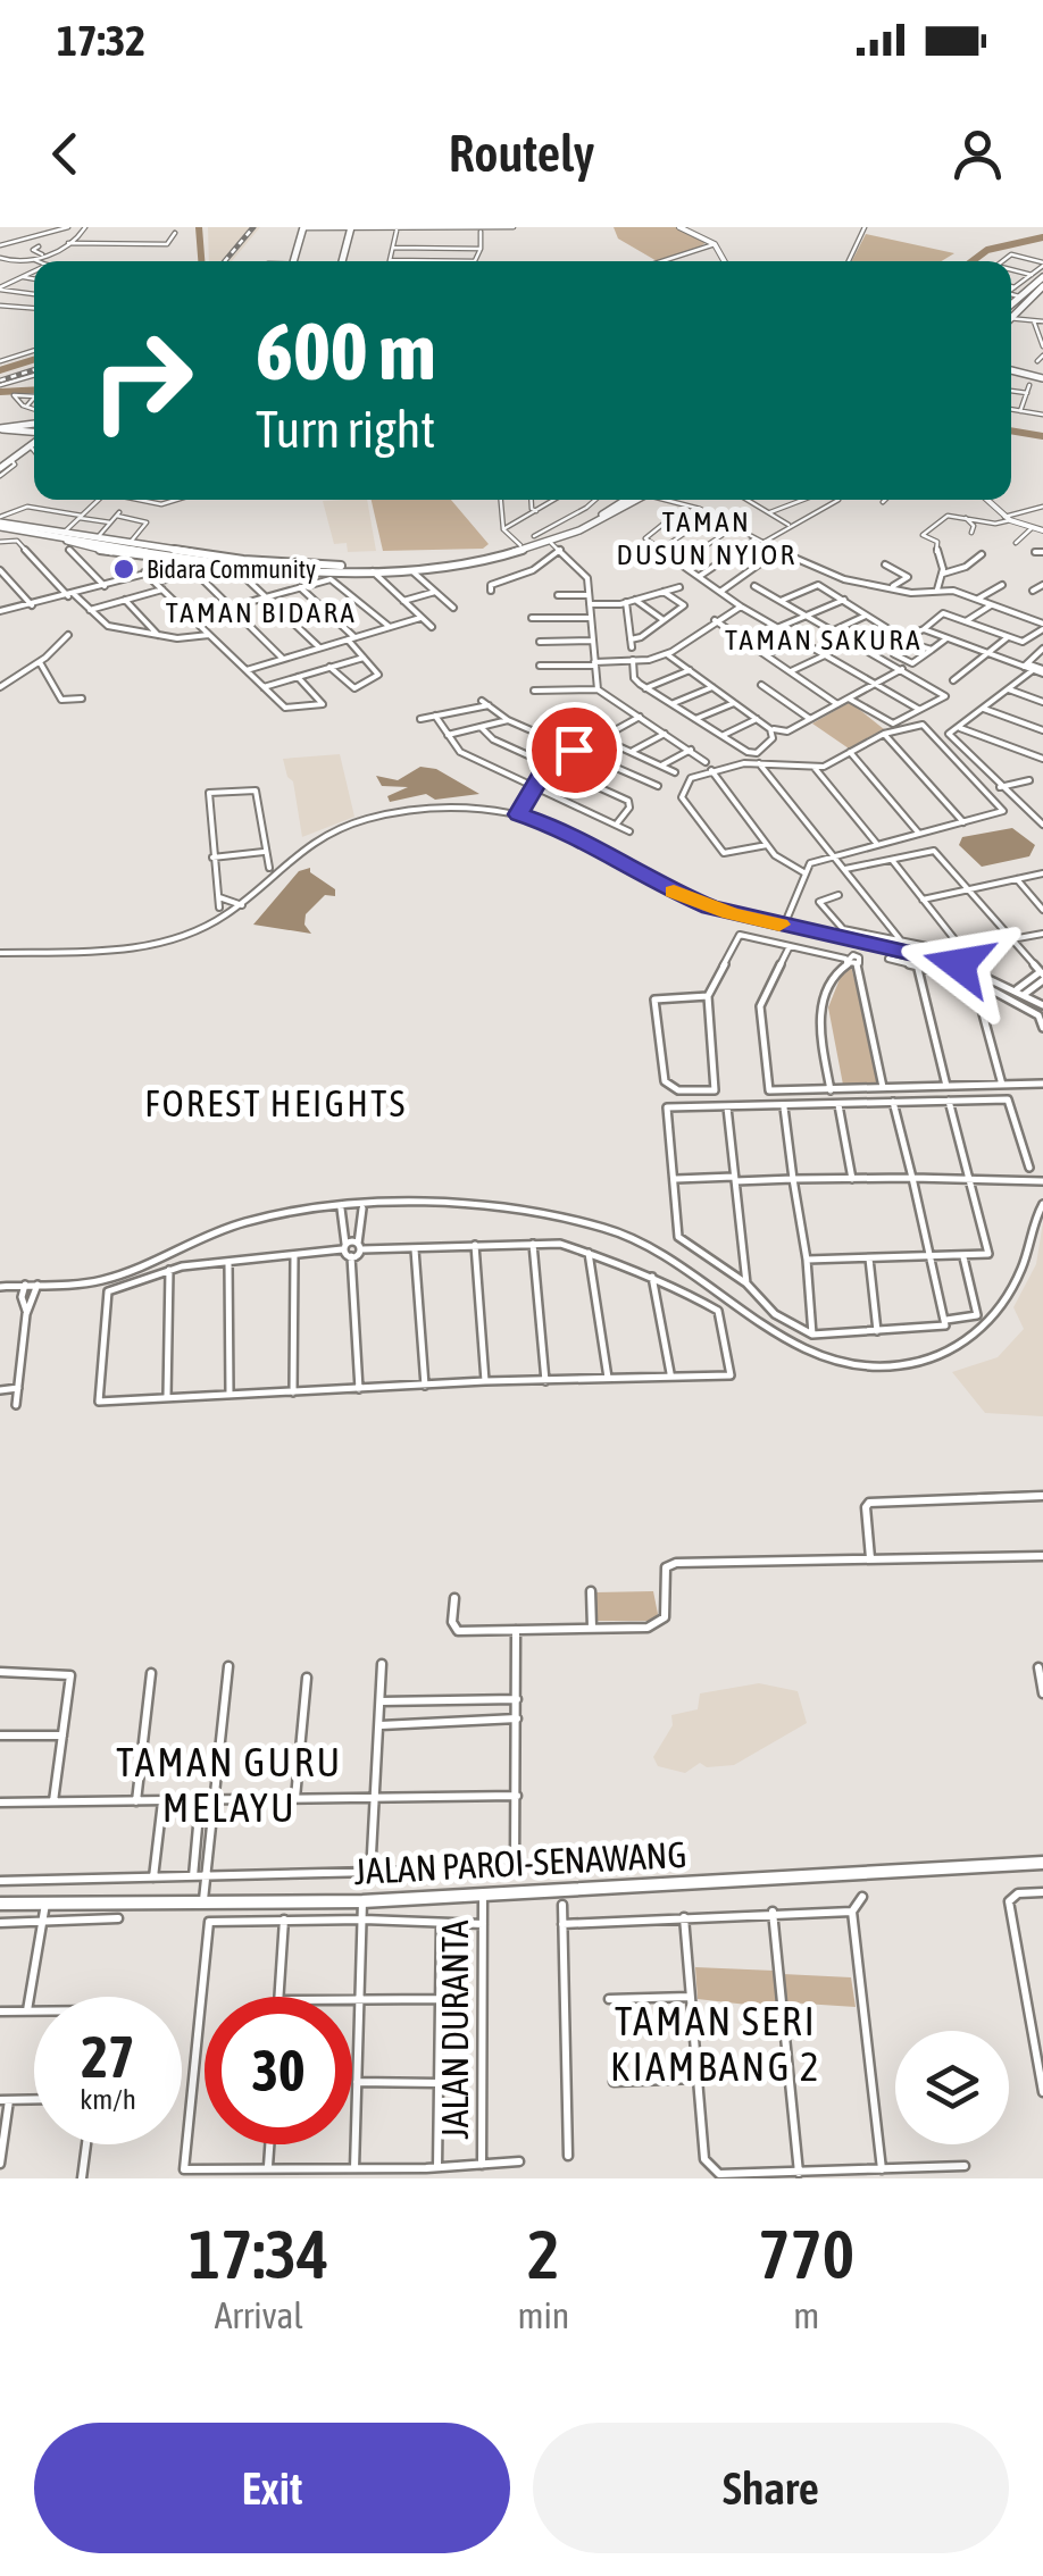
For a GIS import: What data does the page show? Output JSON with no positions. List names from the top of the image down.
{
  "streets": {
    "main road": ["JALAN PAROI-SENAWANG"],
    "street": ["JALAN DURANTA"]
  },
  "crossings": [
    ["JALAN PAROI-SENAWANG", "JALAN DURANTA"]
  ],
  "districts": [
    "TAMAN DUSUN NYIOR",
    "TAMAN BIDARA",
    "TAMAN SAKURA",
    "FOREST HEIGHTS",
    "TAMAN GURU MELAYU",
    "TAMAN SERI KIAMBANG 2"
  ],
  "places": ["Bidara Community"],
  "page": {
    "status": "17:32",
    "header": "Routely",
    "turn": ["600 m", "Turn right"],
    "speed": "27 km/h",
    "limit": "30",
    "eta": [
      "17:34",
      "Arrival",
      "2",
      "min",
      "770",
      "m"
    ],
    "buttons": ["Exit", "Share"]
  }
}
